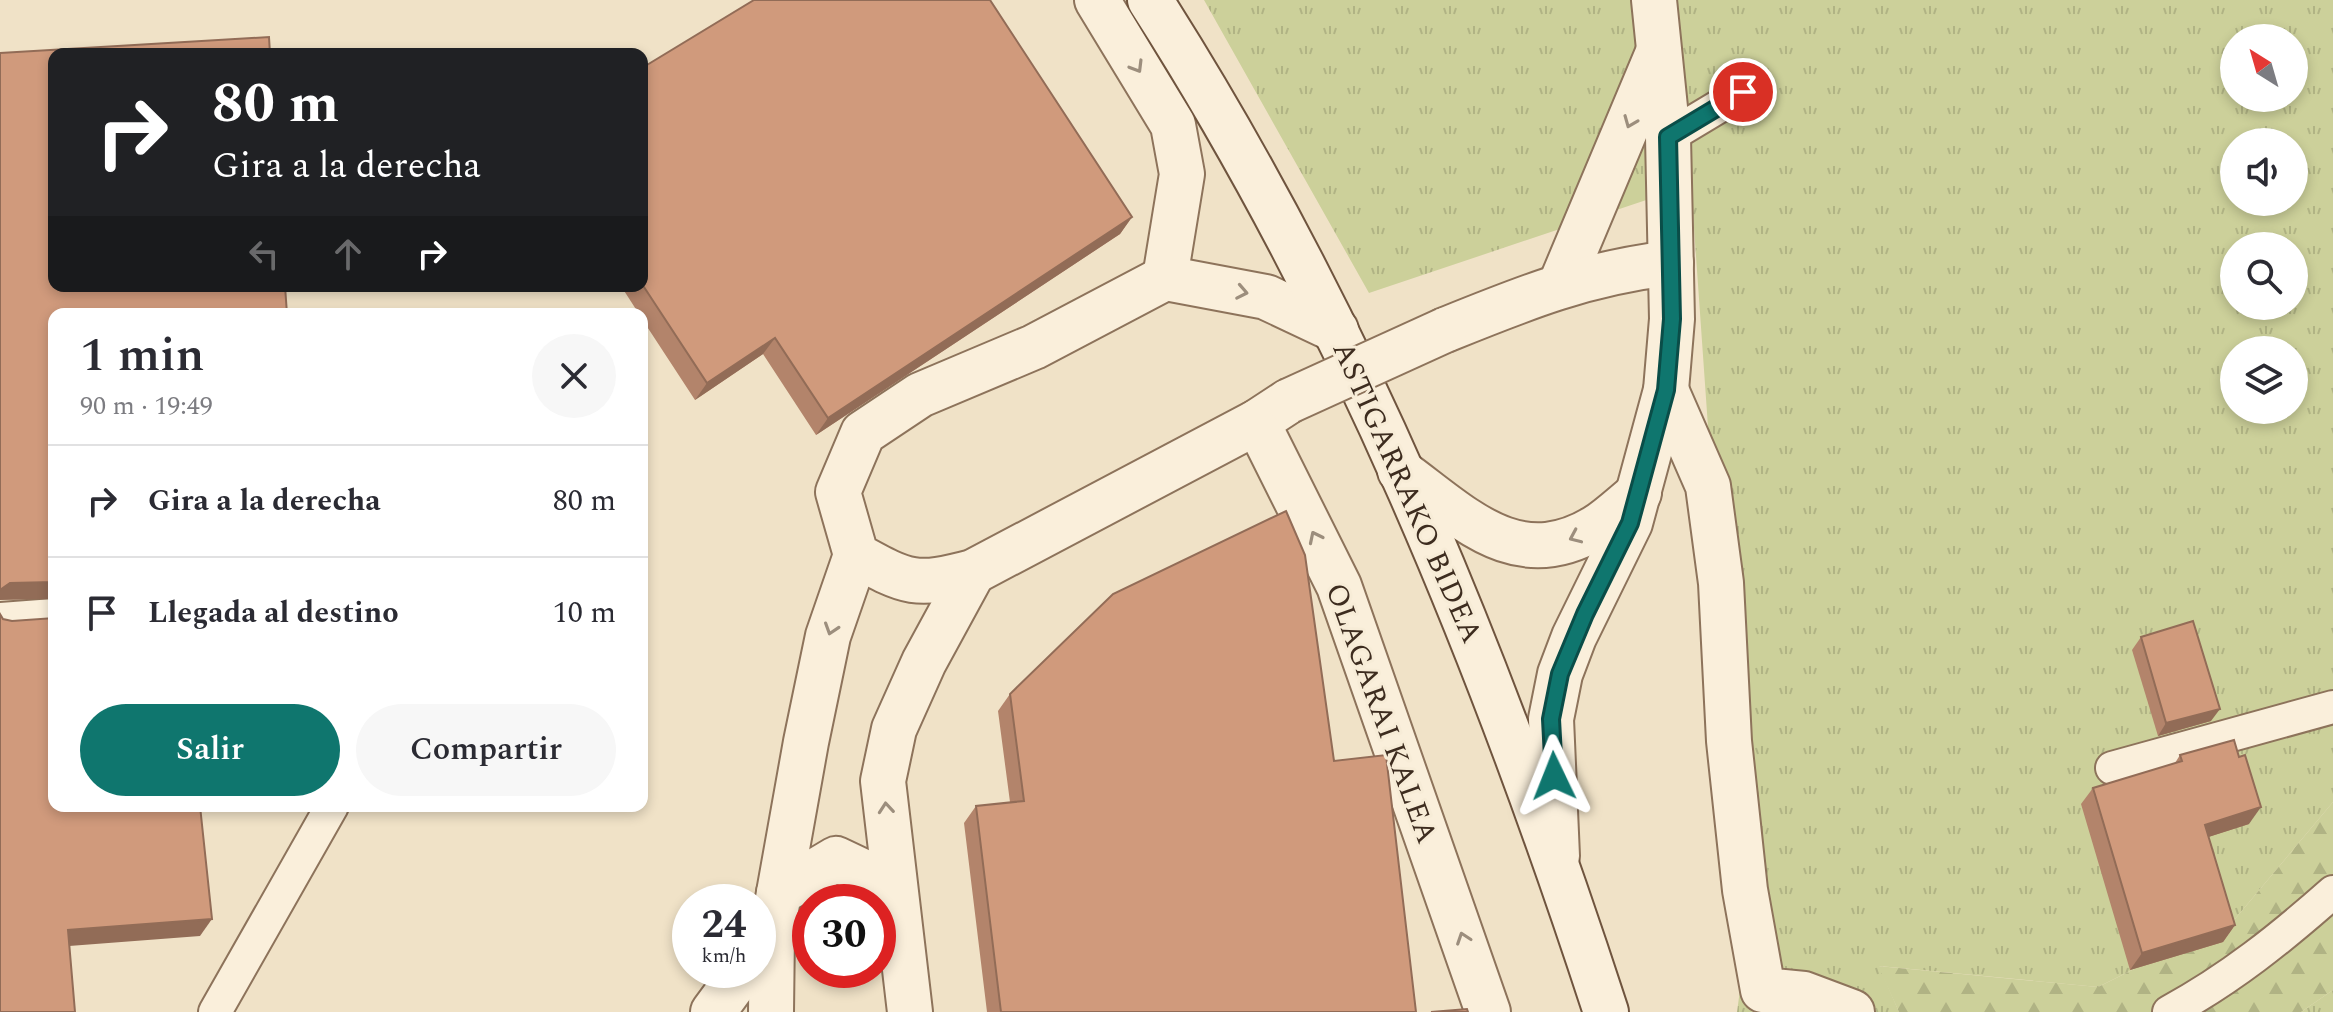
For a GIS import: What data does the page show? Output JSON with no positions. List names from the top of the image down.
{
  "streets": {
    "street": ["ASTIGARRAKO BIDEA", "OLAGARAI KALEA"]
  },
  "north": "top left",
  "page": {
    "turn": ["80 m", "Gira a la derecha"],
    "heading": ["1 min", "90 m · 19:49"],
    "list": [
      {
        "name": "Gira a la derecha",
        "value": "80 m"
      },
      {
        "name": "Llegada al destino",
        "value": "10 m"
      }
    ],
    "buttons": ["Salir", "Compartir"],
    "speed": "24 km/h",
    "limit": "30"
  }
}
